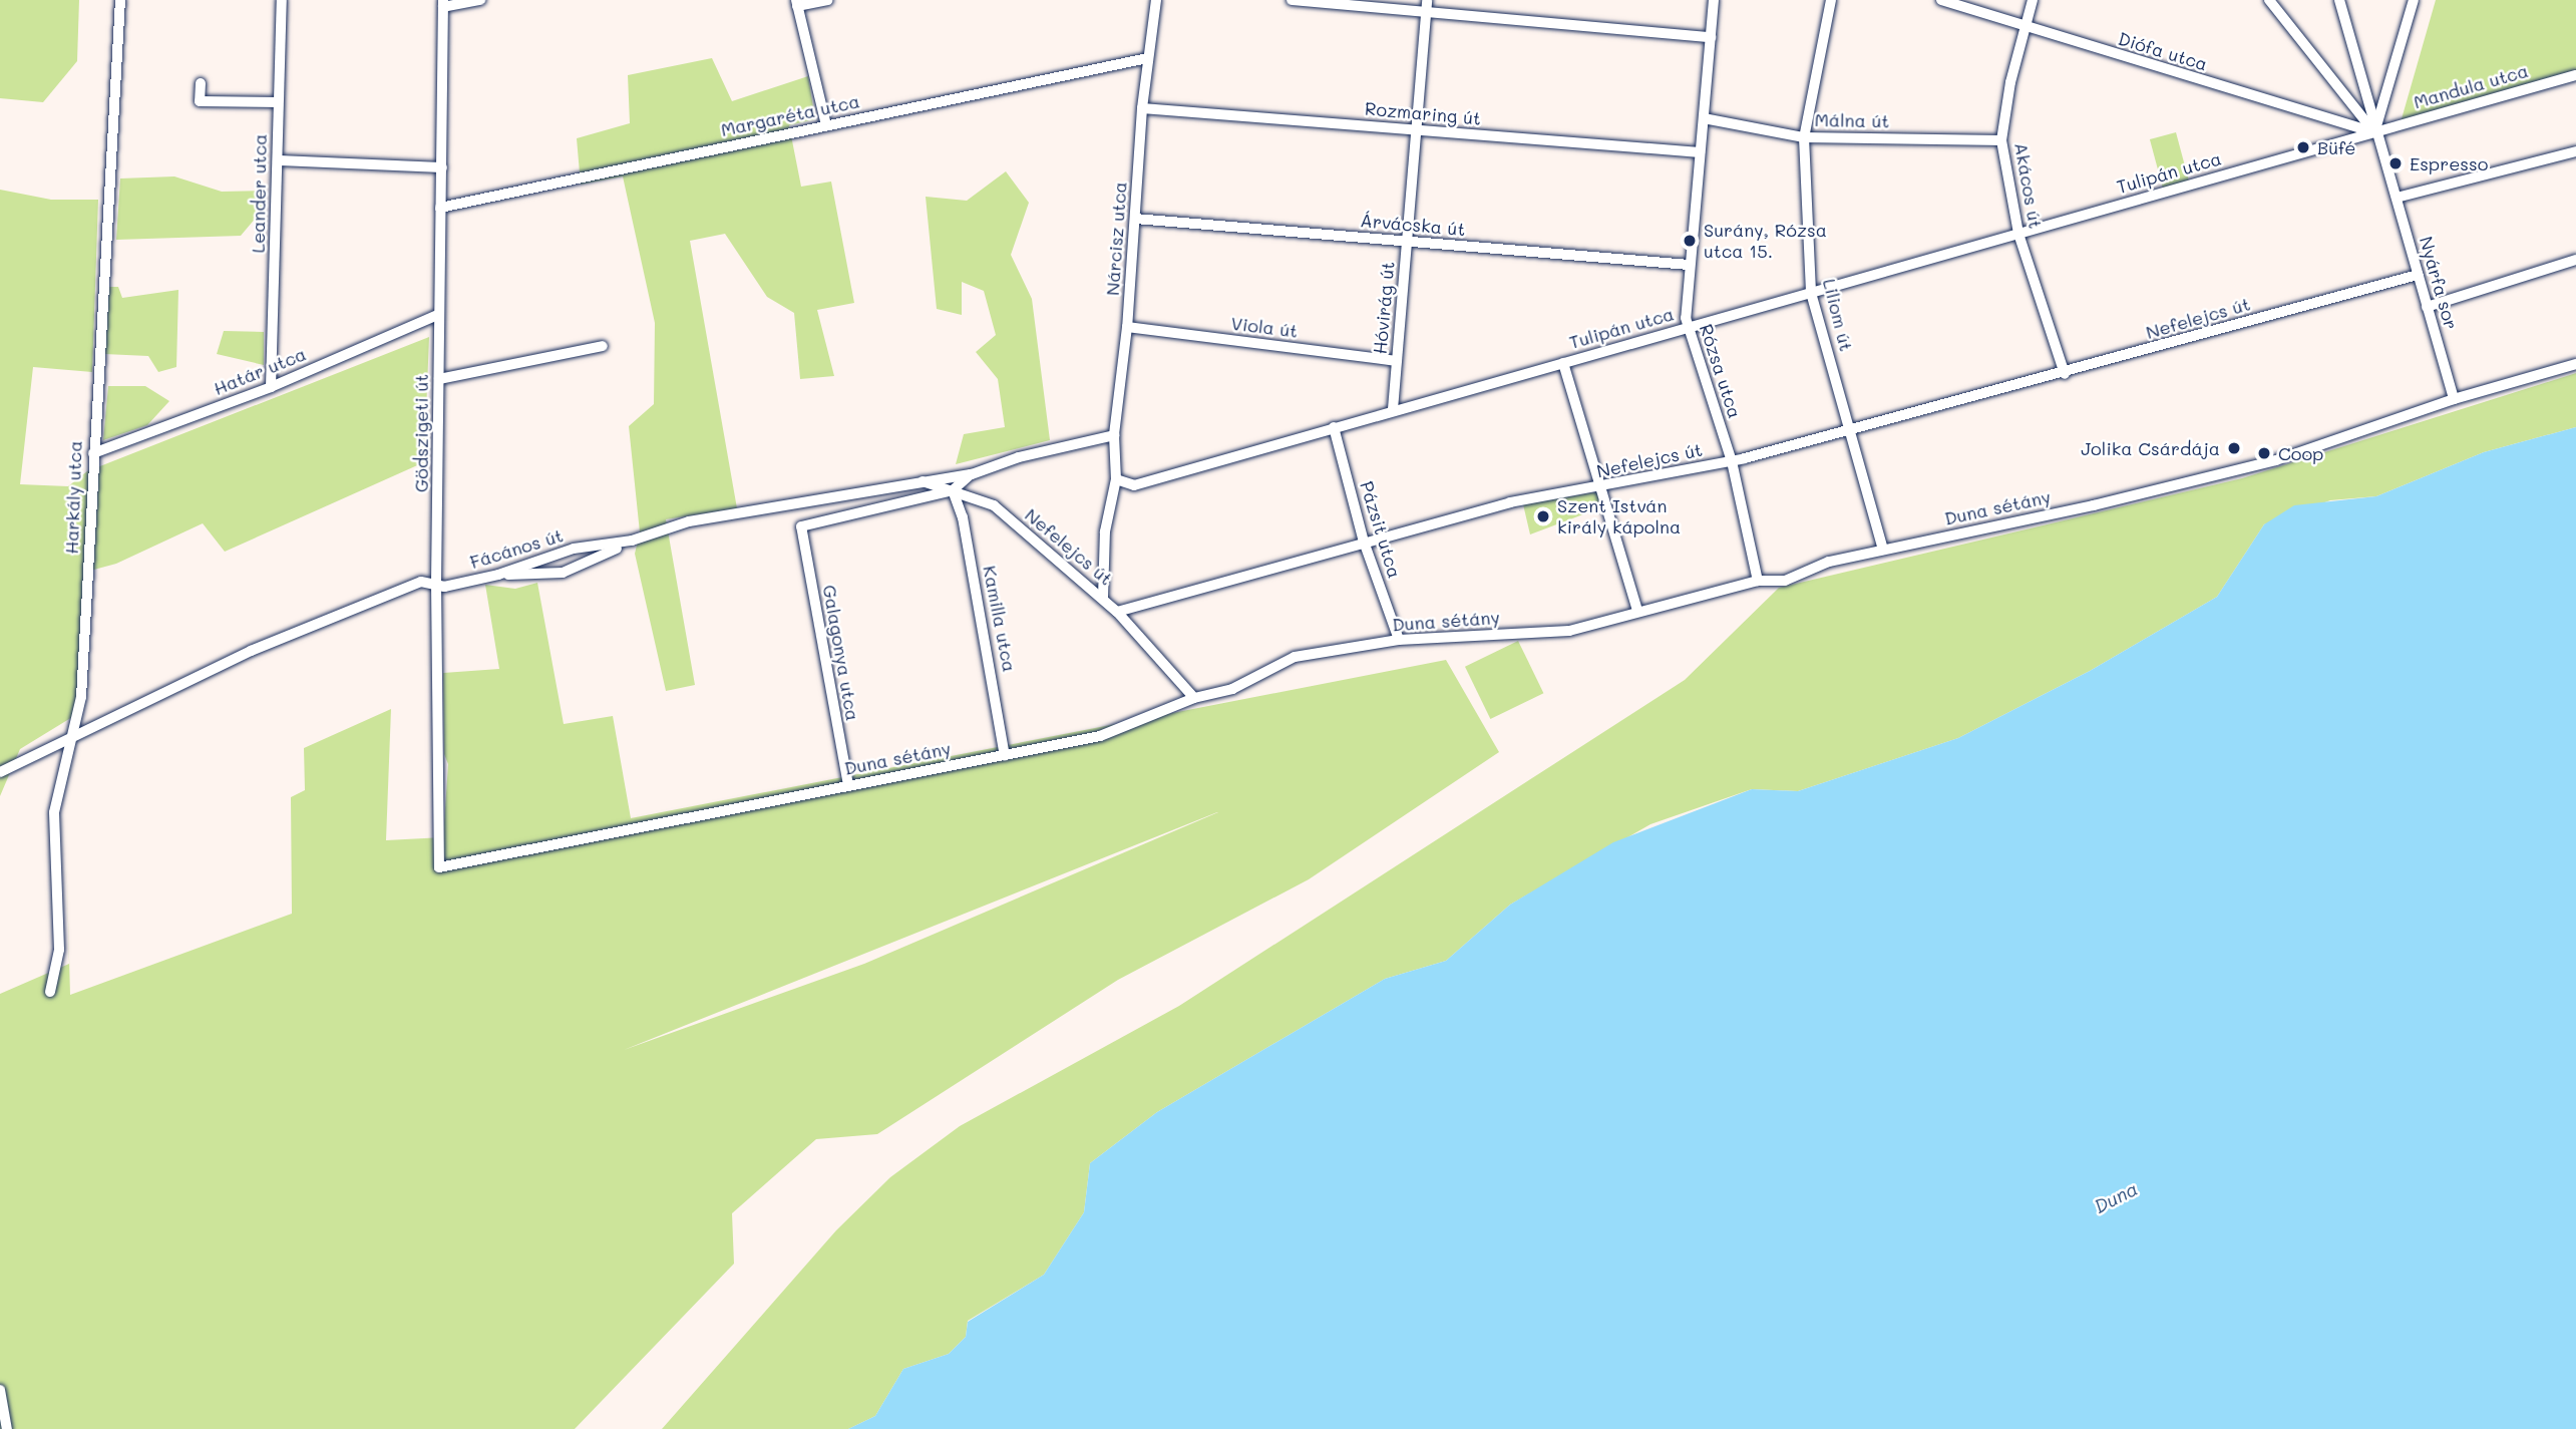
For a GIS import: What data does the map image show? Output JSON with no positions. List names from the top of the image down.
{
  "streets": {
    "street": [
      "Diófa utca",
      "Mandula utca",
      "Rozmaring út",
      "Margaréta utca",
      "Málna út",
      "Tulipán utca",
      "Akácos út",
      "Leander utca",
      "Árvácska út",
      "Nárcisz utca",
      "Nyárfa sor",
      "Hóvirág út",
      "Liliom út",
      "Nefelejcs út",
      "Viola út",
      "Határ utca",
      "Rózsa utca",
      "Gödszigeti út",
      "Harkály utca",
      "Duna sétány",
      "Pázsit utca",
      "Fácános út",
      "Kamilla utca",
      "Galagonya utca"
    ]
  },
  "crossings": [
    ["Diófa utca", "Mandula utca"],
    ["Diófa utca", "Akácos út"],
    ["Diófa utca", "Nyárfa sor"],
    ["Mandula utca", "Tulipán utca"],
    ["Mandula utca", "Nyárfa sor"],
    ["Rozmaring út", "Nárcisz utca"],
    ["Rozmaring út", "Hóvirág út"],
    ["Rozmaring út", "Rózsa utca"],
    ["Margaréta utca", "Nárcisz utca"],
    ["Margaréta utca", "Gödszigeti út"],
    ["Málna út", "Akácos út"],
    ["Málna út", "Liliom út"],
    ["Málna út", "Rózsa utca"],
    ["Tulipán utca", "Akácos út"],
    ["Tulipán utca", "Nárcisz utca"],
    ["Tulipán utca", "Hóvirág út"],
    ["Tulipán utca", "Liliom út"],
    ["Tulipán utca", "Rózsa utca"],
    ["Tulipán utca", "Pázsit utca"],
    ["Akácos út", "Nefelejcs út"],
    ["Leander utca", "Határ utca"],
    ["Árvácska út", "Nárcisz utca"],
    ["Árvácska út", "Hóvirág út"],
    ["Árvácska út", "Rózsa utca"],
    ["Nárcisz utca", "Nefelejcs út"],
    ["Nárcisz utca", "Viola út"],
    ["Nárcisz utca", "Fácános út"],
    ["Nyárfa sor", "Nefelejcs út"],
    ["Nyárfa sor", "Duna sétány"],
    ["Hóvirág út", "Viola út"],
    ["Liliom út", "Nefelejcs út"],
    ["Liliom út", "Duna sétány"],
    ["Nefelejcs út", "Rózsa utca"],
    ["Nefelejcs út", "Pázsit utca"],
    ["Nefelejcs út", "Fácános út"],
    ["Nefelejcs út", "Kamilla utca"],
    ["Nefelejcs út", "Galagonya utca"],
    ["Határ utca", "Gödszigeti út"],
    ["Határ utca", "Harkály utca"],
    ["Rózsa utca", "Duna sétány"],
    ["Gödszigeti út", "Duna sétány"],
    ["Gödszigeti út", "Fácános út"],
    ["Harkály utca", "Fácános út"],
    ["Duna sétány", "Pázsit utca"],
    ["Duna sétány", "Kamilla utca"],
    ["Duna sétány", "Galagonya utca"],
    ["Kamilla utca", "Galagonya utca"]
  ],
  "water": ["Duna"],
  "places": [
    "Büfé",
    "Espresso",
    "Surány, Rózsa utca 15.",
    "Jolika Csárdája",
    "Coop",
    "Szent István király kápolna"
  ]
}
